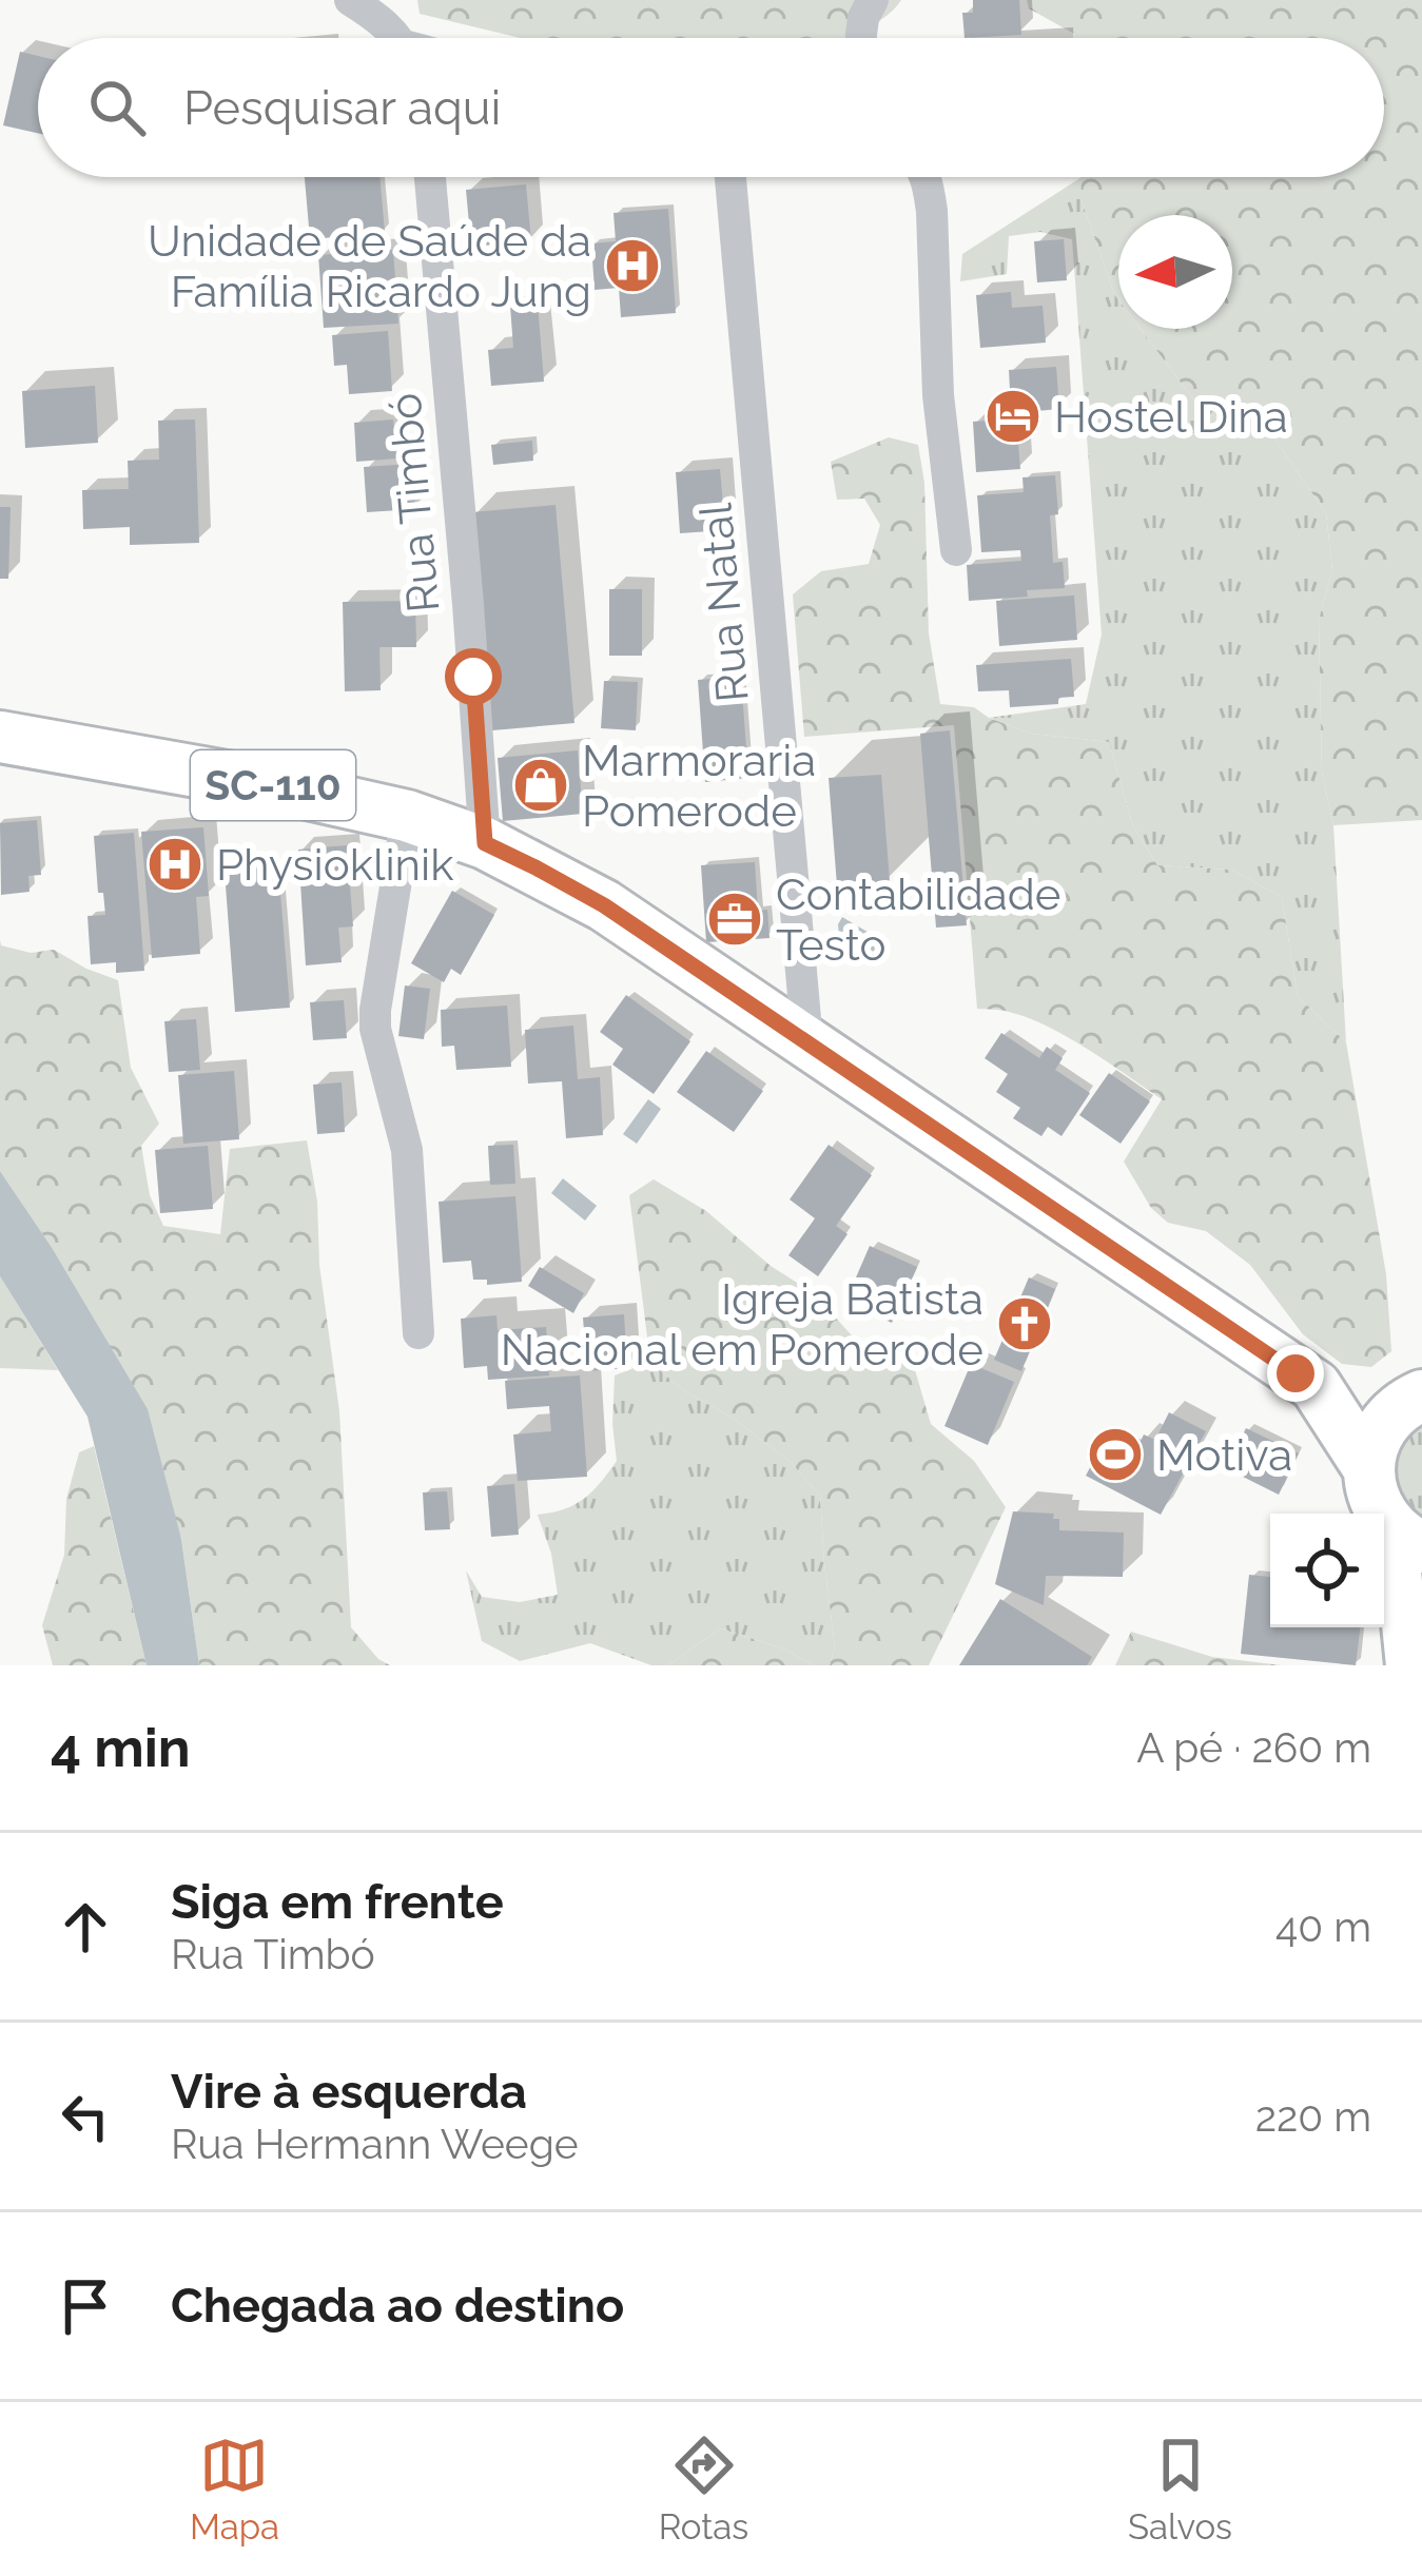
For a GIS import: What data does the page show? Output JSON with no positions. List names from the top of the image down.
{
  "streets": {
    "main road": ["SC-110"],
    "street": ["Rua Timbó", "Rua Natal"]
  },
  "crossings": [
    ["Rua Timbó", "SC-110"],
    ["Rua Natal", "SC-110"]
  ],
  "places": {
    "hospital": ["Unidade de Saúde da Família Ricardo Jung", "Physioklinik"],
    "hotel": ["Hostel Dina"],
    "shop": ["Marmoraria Pomerode"],
    "office": ["Contabilidade Testo"],
    "church": ["Igreja Batista Nacional em Pomerode"],
    "sports": ["Motiva"]
  },
  "north": "left",
  "page": {
    "search": "Pesquisar aqui",
    "heading": ["4 min", "A pé · 260 m"],
    "list": [
      ["Siga em frente", "Rua Timbó", "40 m"],
      ["Vire à esquerda", "Rua Hermann Weege", "220 m"],
      "Chegada ao destino"
    ],
    "nav": ["Mapa", "Rotas", "Salvos"]
  }
}
